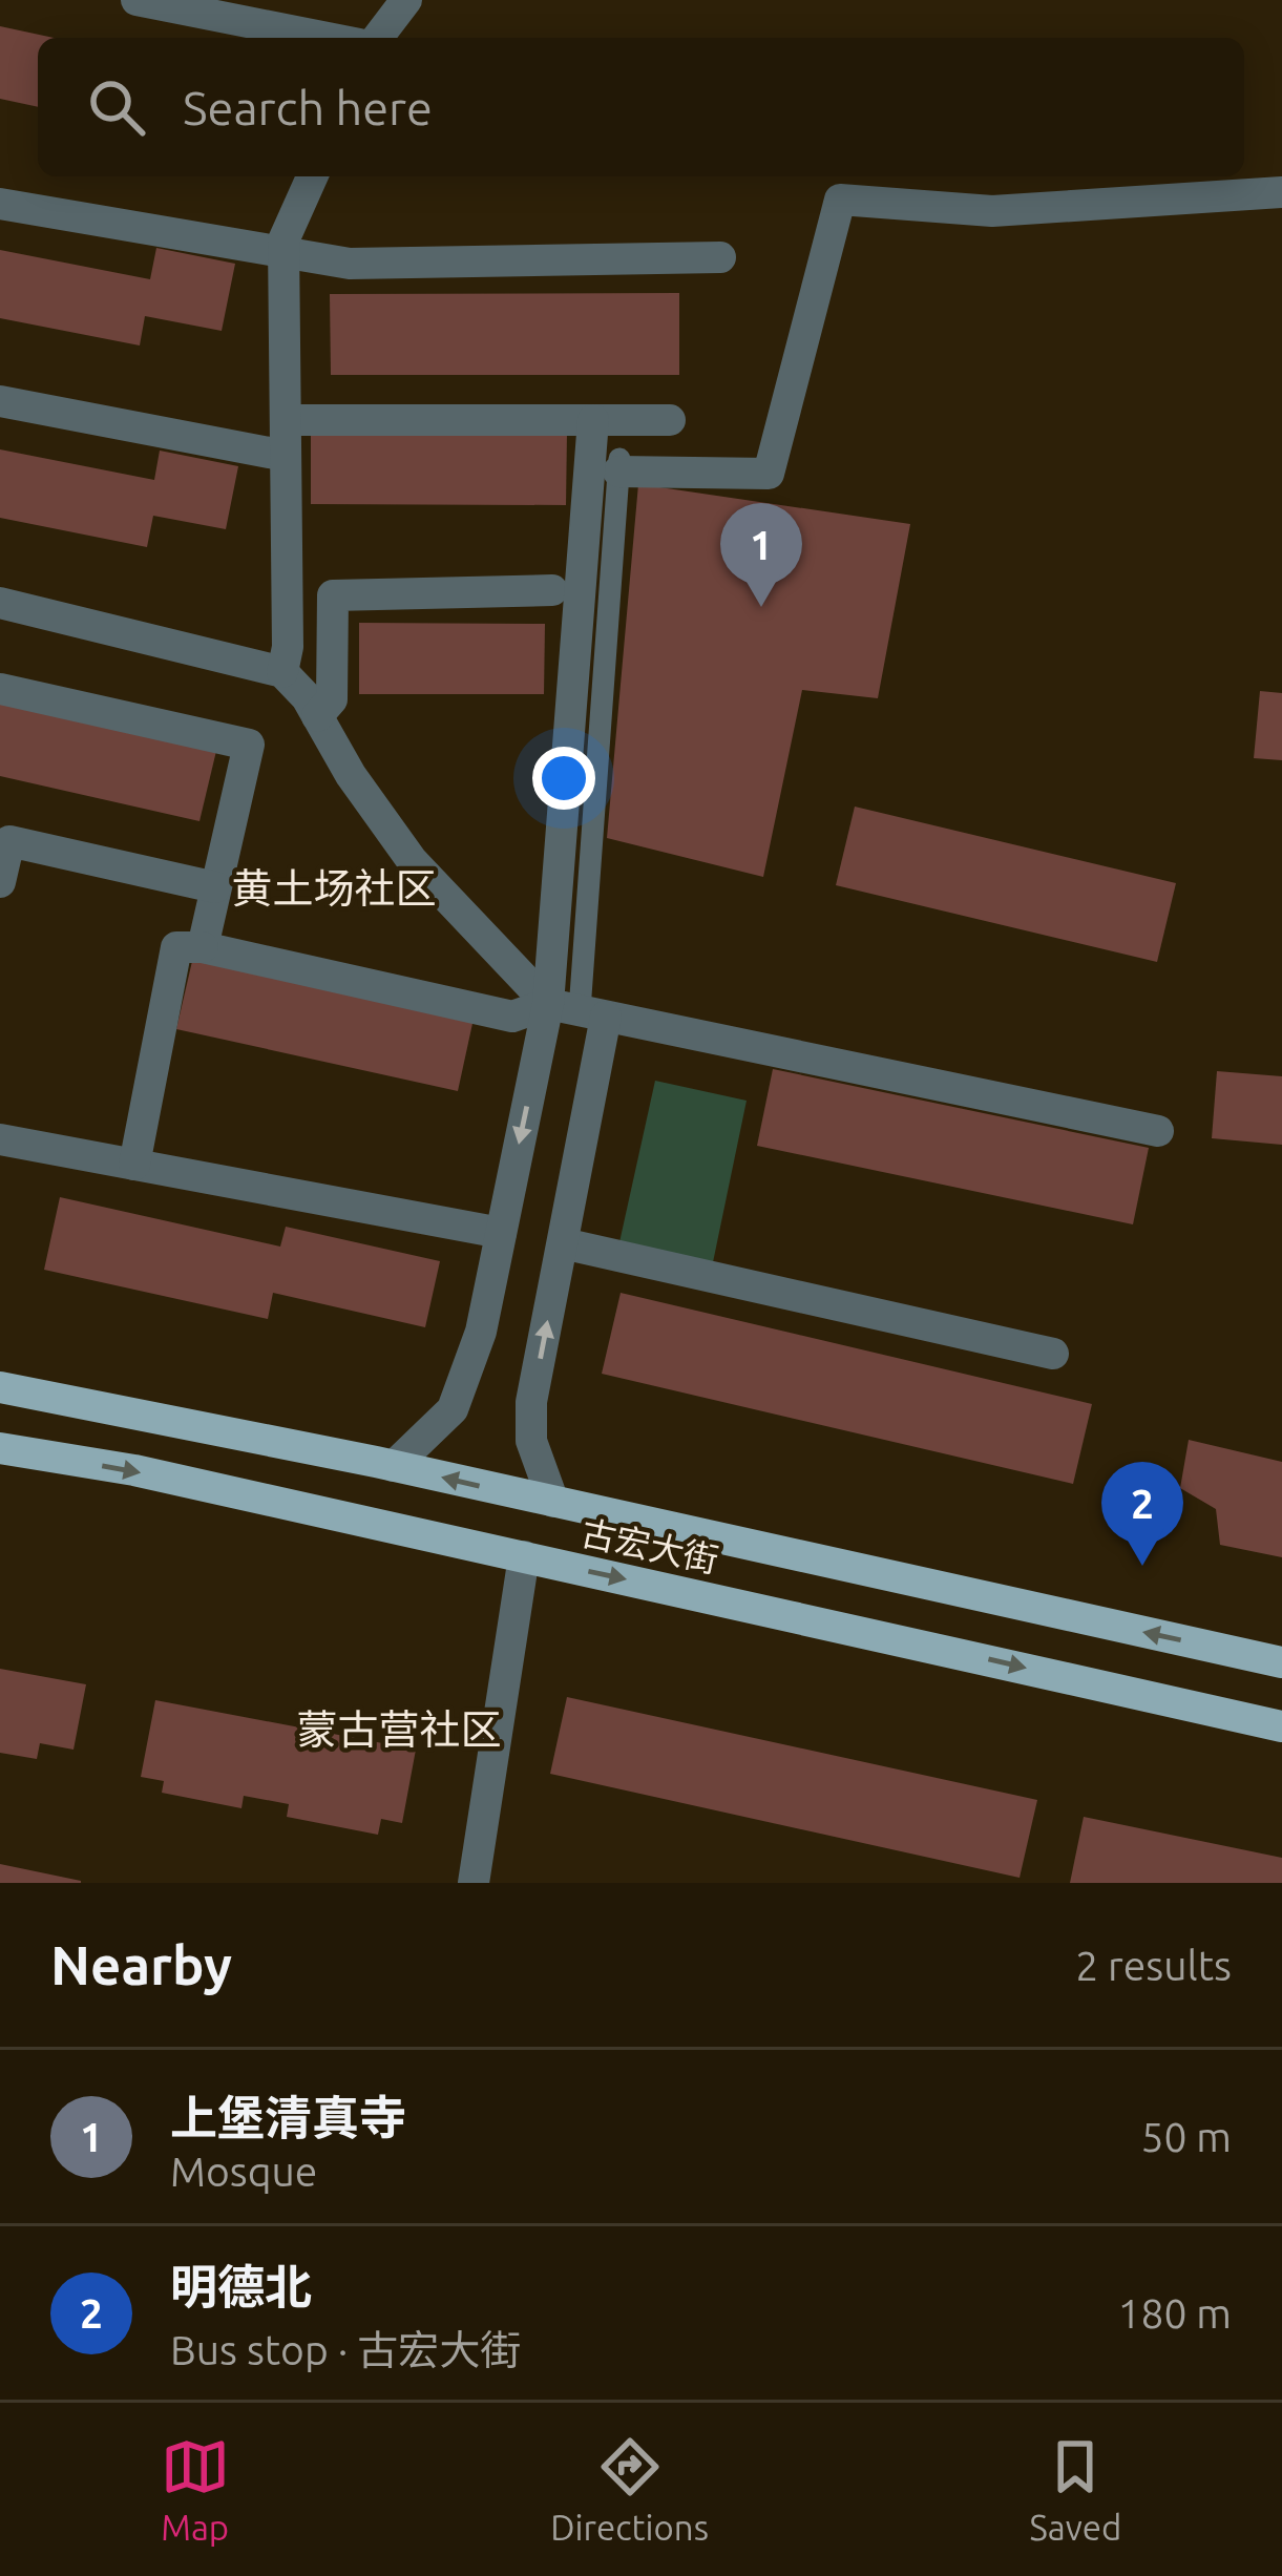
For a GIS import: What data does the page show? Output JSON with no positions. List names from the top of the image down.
{
  "streets": {
    "main road": ["古宏大街"]
  },
  "districts": ["黄土场社区", "蒙古营社区"],
  "page": {
    "search": "Search here",
    "pins": ["1", "2"],
    "heading": ["Nearby", "2 results"],
    "list": [
      {
        "mark": "1",
        "name": "上堡清真寺",
        "note": "Mosque",
        "value": "50 m"
      },
      {
        "mark": "2",
        "name": "明德北",
        "note": "Bus stop · 古宏大街",
        "value": "180 m"
      }
    ],
    "nav": ["Map", "Directions", "Saved"]
  }
}
